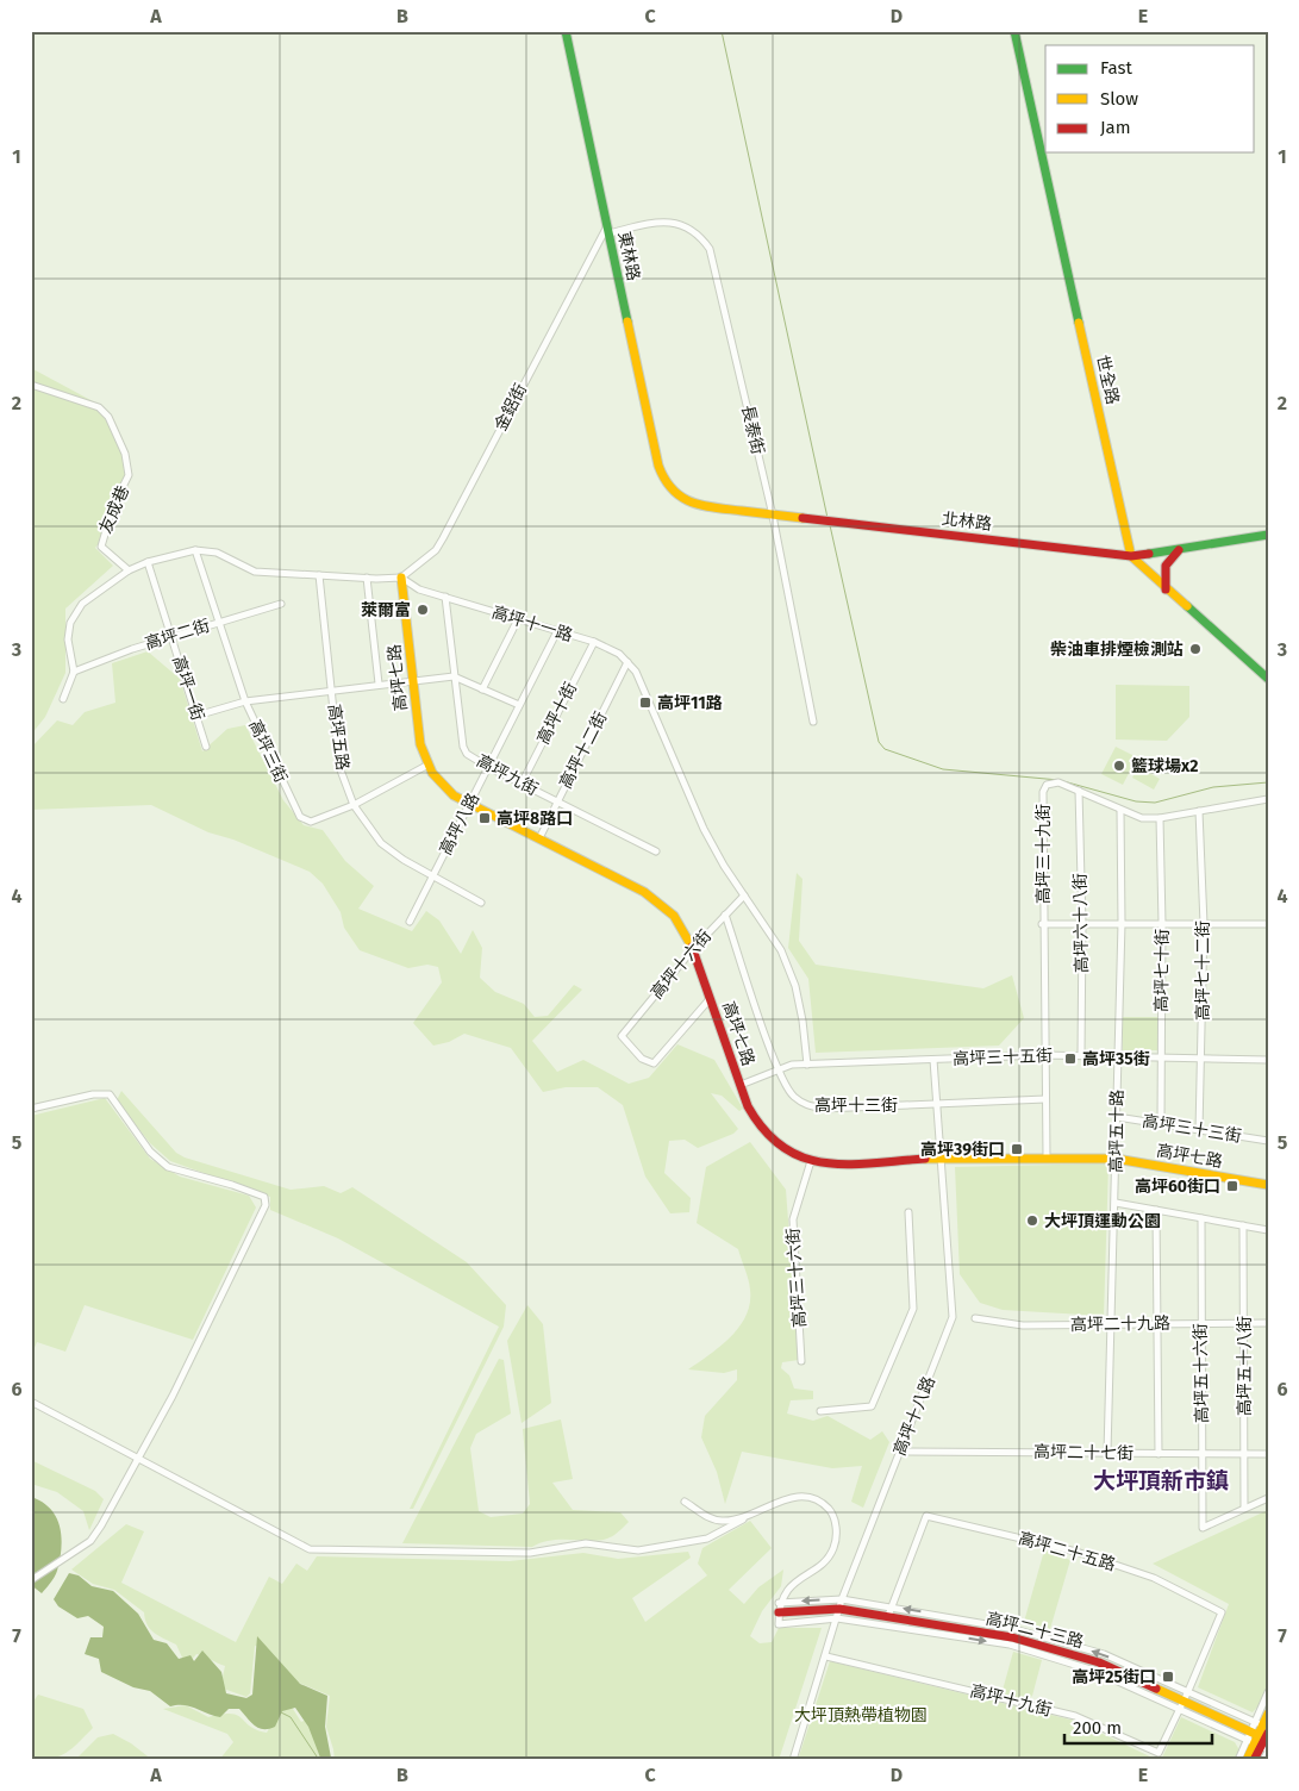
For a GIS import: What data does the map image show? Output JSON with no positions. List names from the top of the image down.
{
  "streets": {
    "street": [
      "東林路",
      "世全路",
      "金鋁街",
      "長泰街",
      "友成巷",
      "北林路",
      "高坪十一路",
      "高坪二街",
      "高坪七路",
      "高坪一街",
      "高坪十街",
      "高坪五路",
      "高坪十二街",
      "高坪三街",
      "高坪九街",
      "高坪八路",
      "高坪三十九街",
      "高坪六十八街",
      "高坪十六街",
      "高坪七十街",
      "高坪七十二街",
      "高坪三十五街",
      "高坪十三街",
      "高坪三十三街",
      "高坪五十路",
      "高坪三十六街",
      "高坪二十九路",
      "高坪五十八街",
      "高坪五十六街",
      "高坪十八路",
      "高坪二十七街",
      "高坪二十五路",
      "高坪二十三路",
      "高坪十九街"
    ]
  },
  "crossings": [
    ["東林路", "金鋁街"],
    ["東林路", "長泰街"],
    ["東林路", "北林路"],
    ["世全路", "北林路"],
    ["金鋁街", "長泰街"],
    ["金鋁街", "高坪十一路"],
    ["金鋁街", "高坪七路"],
    ["長泰街", "北林路"],
    ["友成巷", "高坪十一路"],
    ["高坪十一路", "高坪二街"],
    ["高坪十一路", "高坪七路"],
    ["高坪十一路", "高坪一街"],
    ["高坪十一路", "高坪十街"],
    ["高坪十一路", "高坪五路"],
    ["高坪十一路", "高坪十二街"],
    ["高坪十一路", "高坪三街"],
    ["高坪十一路", "高坪九街"],
    ["高坪十一路", "高坪八路"],
    ["高坪十一路", "高坪十六街"],
    ["高坪十一路", "高坪三十五街"],
    ["高坪二街", "高坪一街"],
    ["高坪二街", "高坪三街"],
    ["高坪七路", "高坪十二街"],
    ["高坪七路", "高坪三街"],
    ["高坪七路", "高坪八路"],
    ["高坪七路", "高坪三十九街"],
    ["高坪七路", "高坪十六街"],
    ["高坪七路", "高坪三十五街"],
    ["高坪七路", "高坪五十路"],
    ["高坪七路", "高坪三十六街"],
    ["高坪七路", "高坪十八路"],
    ["高坪十街", "高坪九街"],
    ["高坪五路", "高坪三街"],
    ["高坪五路", "高坪八路"],
    ["高坪十二街", "高坪九街"],
    ["高坪九街", "高坪八路"],
    ["高坪三十九街", "高坪六十八街"],
    ["高坪三十九街", "高坪七十街"],
    ["高坪三十九街", "高坪七十二街"],
    ["高坪三十九街", "高坪三十五街"],
    ["高坪三十九街", "高坪十三街"],
    ["高坪三十九街", "高坪五十路"],
    ["高坪六十八街", "高坪三十五街"],
    ["高坪十六街", "高坪十三街"],
    ["高坪七十街", "高坪三十五街"],
    ["高坪七十街", "高坪三十三街"],
    ["高坪七十二街", "高坪三十五街"],
    ["高坪七十二街", "高坪三十三街"],
    ["高坪三十五街", "高坪十三街"],
    ["高坪三十五街", "高坪五十路"],
    ["高坪三十五街", "高坪十八路"],
    ["高坪十三街", "高坪十八路"],
    ["高坪三十三街", "高坪五十路"],
    ["高坪五十路", "高坪二十九路"],
    ["高坪五十路", "高坪二十七街"],
    ["高坪二十九路", "高坪五十八街"],
    ["高坪二十九路", "高坪五十六街"],
    ["高坪五十八街", "高坪五十六街"],
    ["高坪五十八街", "高坪二十七街"],
    ["高坪五十六街", "高坪二十七街"],
    ["高坪十八路", "高坪二十七街"],
    ["高坪十八路", "高坪二十三路"],
    ["高坪十八路", "高坪十九街"],
    ["高坪二十五路", "高坪二十三路"],
    ["高坪二十五路", "高坪十九街"],
    ["高坪二十三路", "高坪十九街"]
  ],
  "districts": ["大坪頂新市鎮"],
  "parks": ["大坪頂熱帶植物園"],
  "places": {
    "other": [
      "萊爾富",
      "柴油車排煙檢測站",
      "籃球場x2",
      "大坪頂運動公園"
    ],
    "transit": [
      "高坪11路",
      "高坪8路口",
      "高坪35街",
      "高坪39街口",
      "高坪60街口",
      "高坪25街口"
    ]
  },
  "legend": ["Fast", "Slow", "Jam"],
  "scale_bar": "200 m",
  "grid": {
    "columns": [
      "A",
      "B",
      "C",
      "D",
      "E"
    ],
    "rows": [
      "1",
      "2",
      "3",
      "4",
      "5",
      "6",
      "7"
    ]
  }
}
